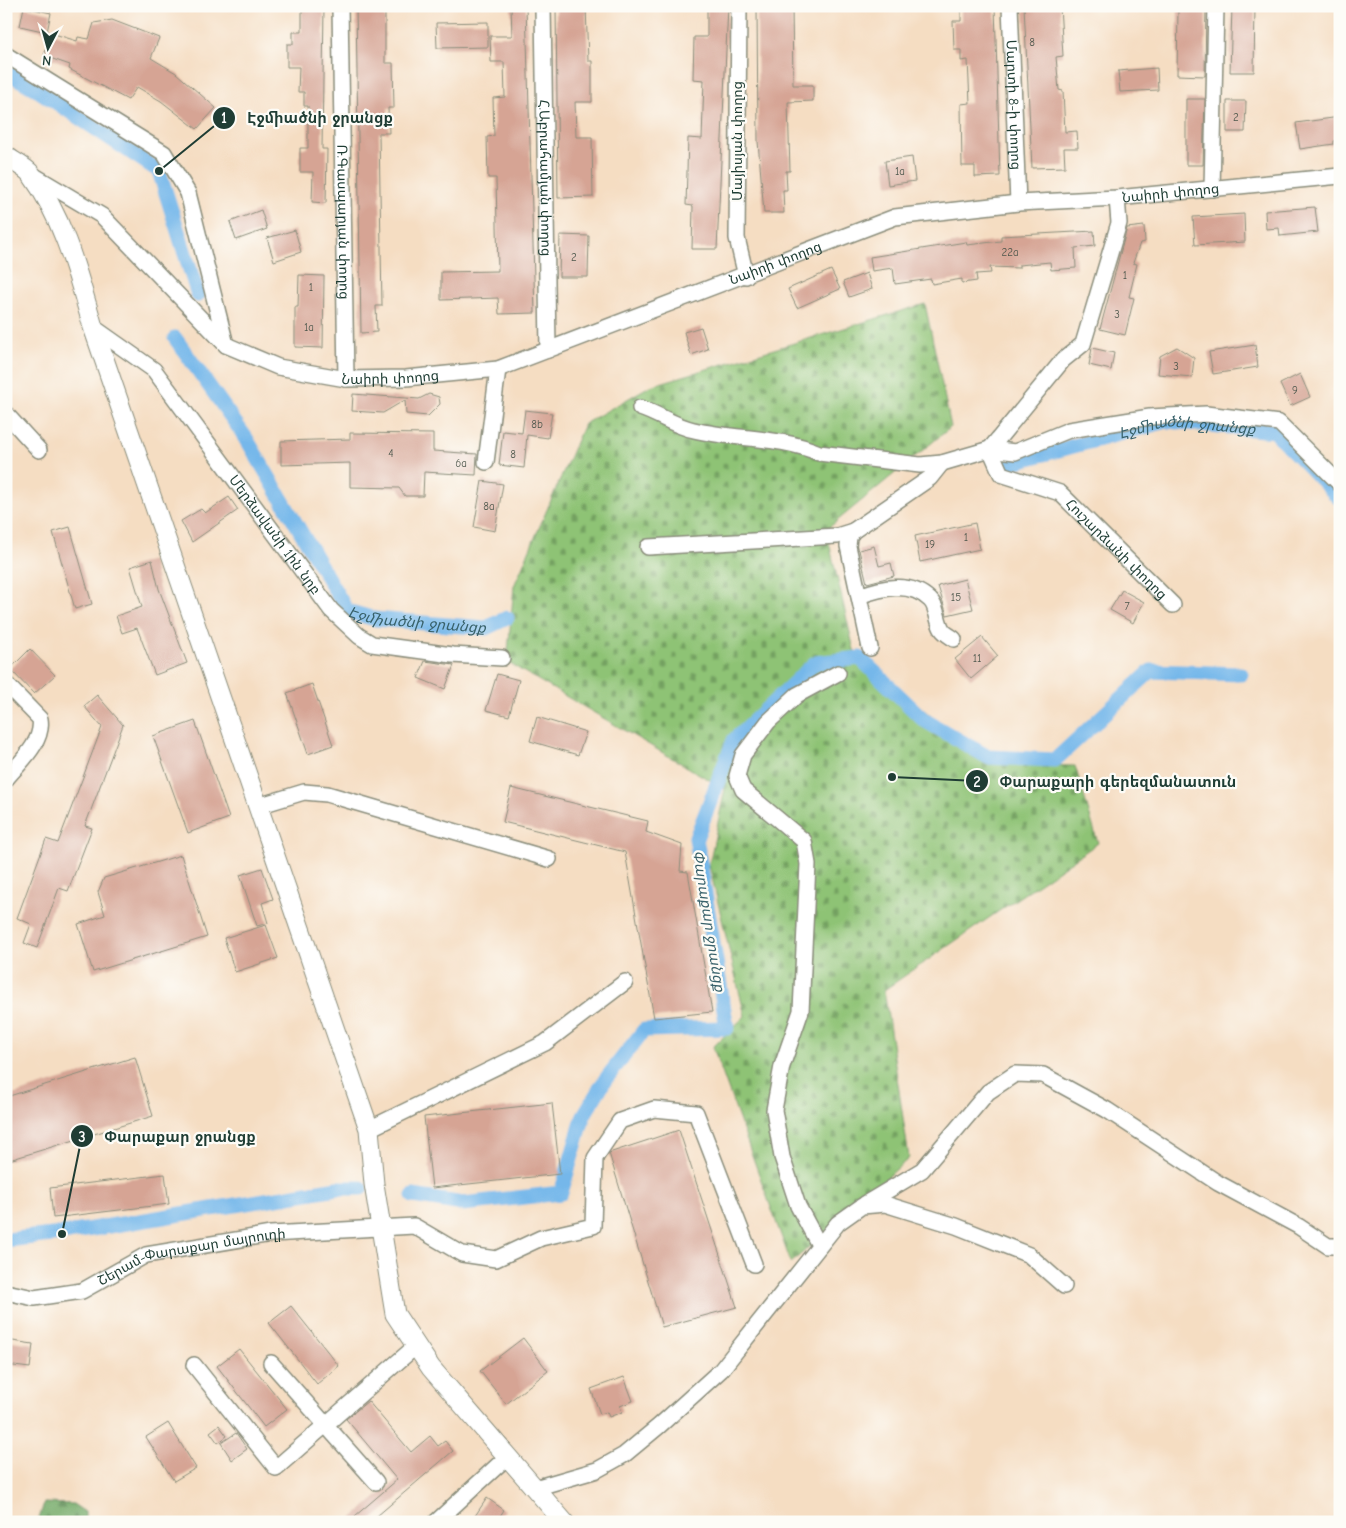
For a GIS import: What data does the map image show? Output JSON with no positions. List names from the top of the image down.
{
  "streets": {
    "street": [
      "Մարտի 8-ի փողոց",
      "Մայիսյան փողոց",
      "Հ.Աբրահամյան փողոց",
      "Նաիրի փողոց",
      "Ռ.Գասպարյան փողոց",
      "Մերձավանի 1ին նրբ",
      "Հուշարձանի փողոց",
      "Շերամ-Փարաքար մայրուղի"
    ]
  },
  "crossings": [
    ["Մարտի 8-ի փողոց", "Նաիրի փողոց"],
    ["Մայիսյան փողոց", "Նաիրի փողոց"],
    ["Հ.Աբրահամյան փողոց", "Նաիրի փողոց"],
    ["Նաիրի փողոց", "Ռ.Գասպարյան փողոց"]
  ],
  "water": ["Էջմիածնի ջրանցք", "Փարաքար ջրանցք"],
  "places": ["Էջմիածնի ջրանցք", "Փարաքարի գերեզմանատուն", "Փարաքար ջրանցք"],
  "house_numbers": [
    "8",
    "2",
    "1a",
    "22a",
    "2",
    "1",
    "1",
    "3",
    "1a",
    "3",
    "9",
    "8b",
    "4",
    "8",
    "6a",
    "8a",
    "1",
    "19",
    "15",
    "7",
    "11"
  ],
  "north": "bottom"
}
